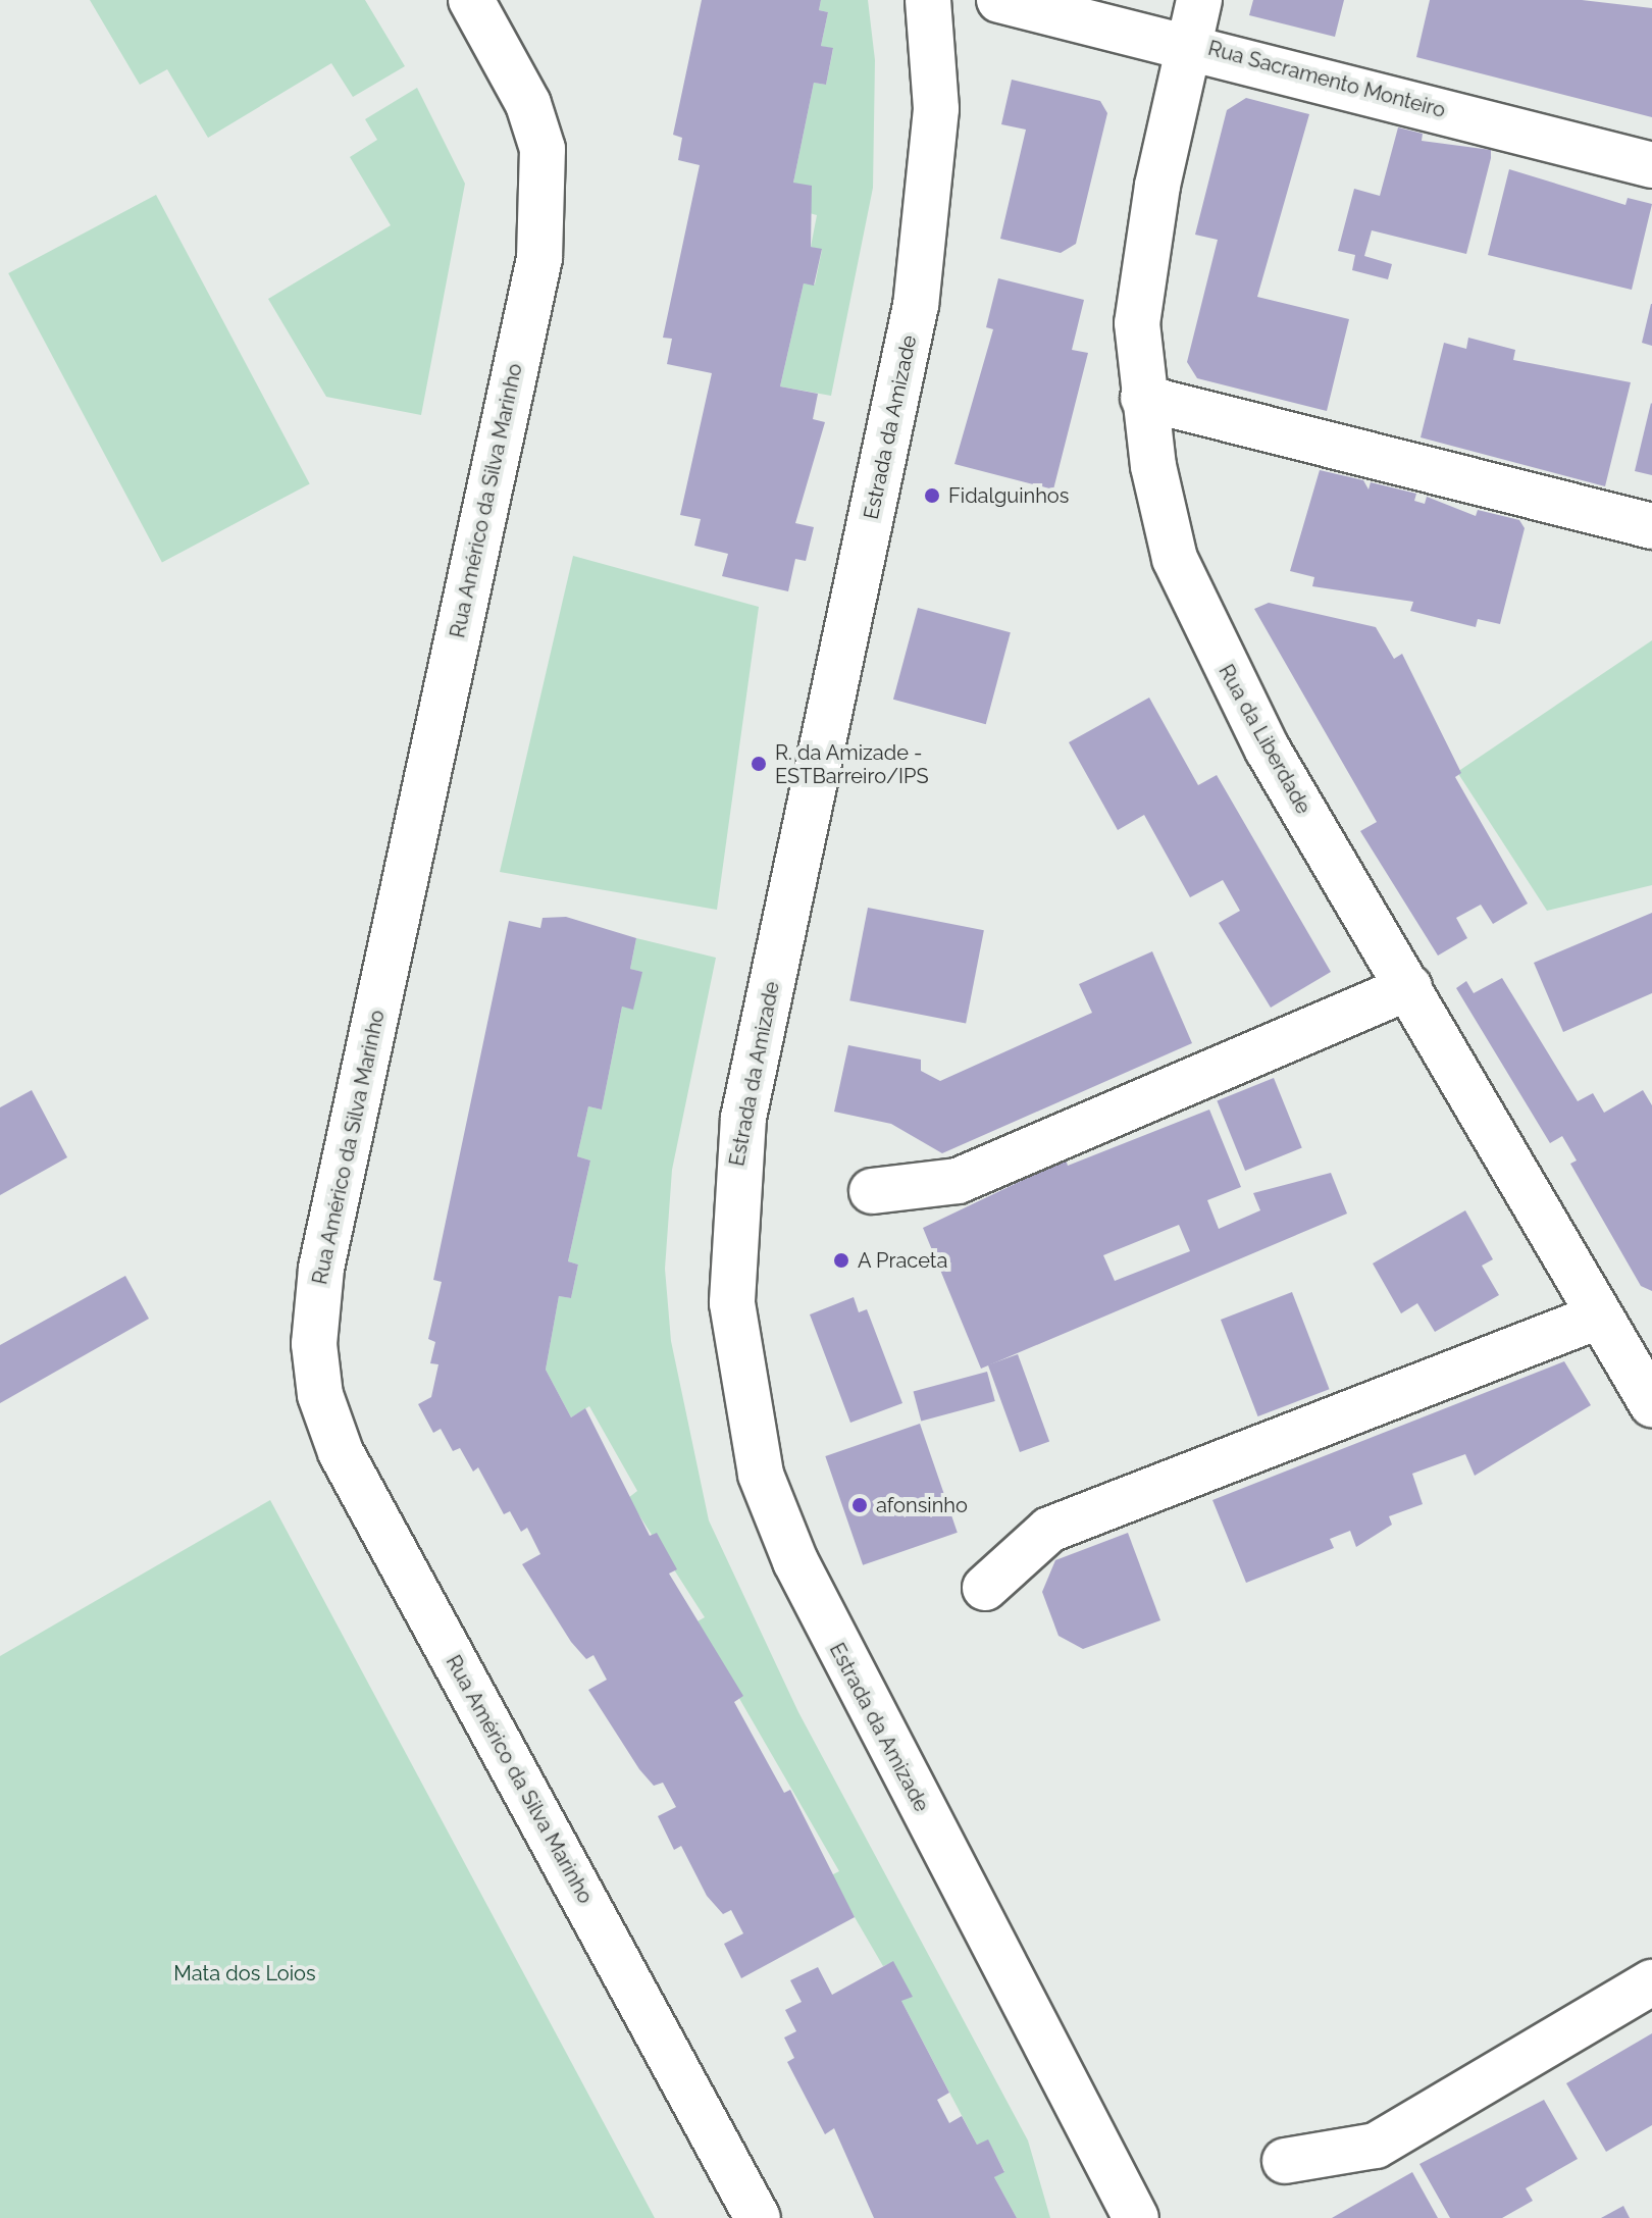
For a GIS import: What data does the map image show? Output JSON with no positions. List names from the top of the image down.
{
  "streets": {
    "street": [
      "Rua Sacramento Monteiro",
      "Estrada da Amizade",
      "Rua Américo da Silva Marinho",
      "Rua da Liberdade"
    ]
  },
  "crossings": [
    ["Rua Sacramento Monteiro", "Rua da Liberdade"]
  ],
  "parks": ["Mata dos Loios"],
  "places": [
    "Fidalguinhos",
    "R. da Amizade - ESTBarreiro/IPS",
    "A Praceta",
    "afonsinho"
  ]
}
